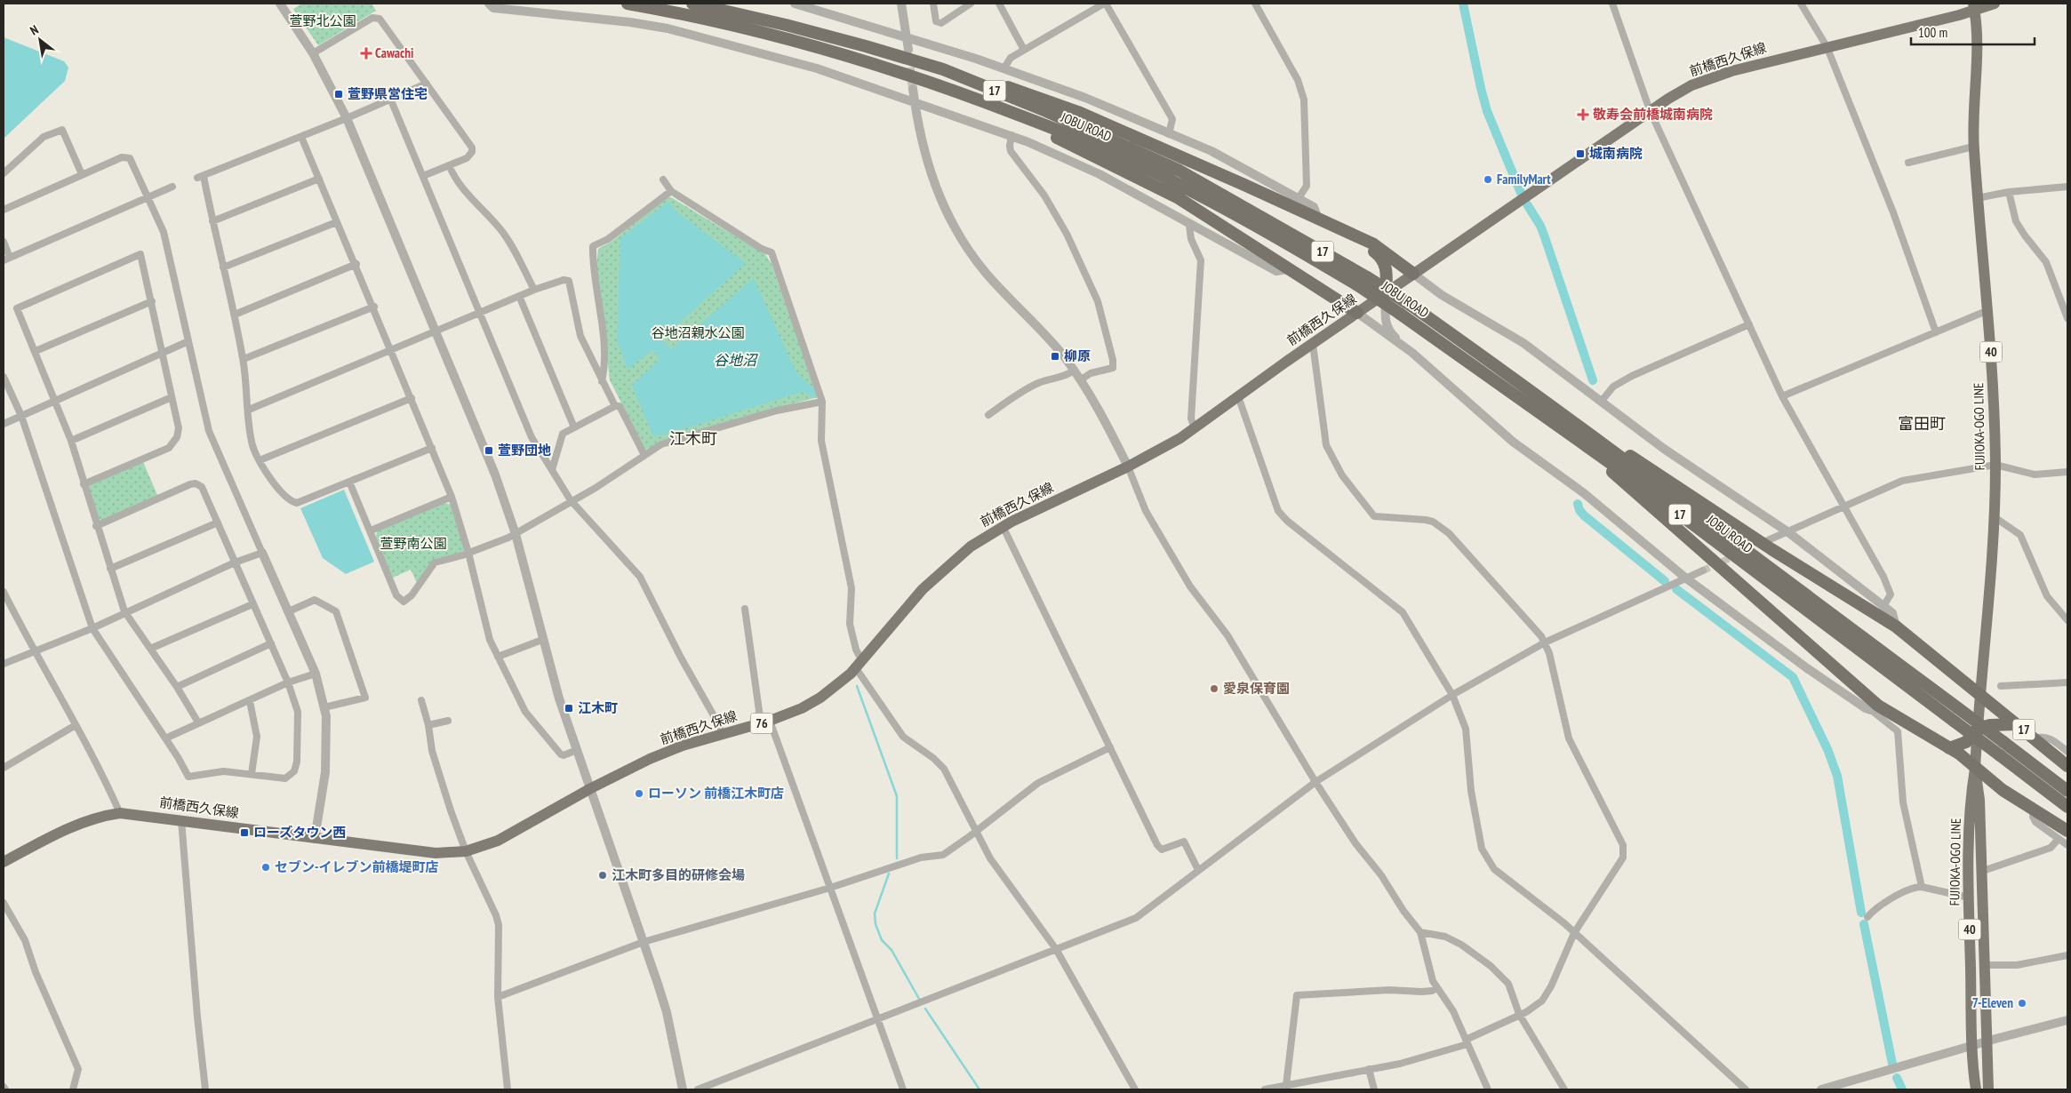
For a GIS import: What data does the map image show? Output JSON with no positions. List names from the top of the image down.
{
  "streets": {
    "highway": ["17", "JOBU ROAD"],
    "main road": [
      "前橋西久保線",
      "40",
      "FUJIOKA-OGO LINE",
      "76"
    ]
  },
  "crossings": [
    ["前橋西久保線", "FUJIOKA-OGO LINE"],
    ["17", "JOBU ROAD"],
    ["17", "FUJIOKA-OGO LINE"],
    ["40", "FUJIOKA-OGO LINE"]
  ],
  "districts": ["富田町", "江木町"],
  "water": ["谷地沼"],
  "parks": ["萱野北公園", "谷地沼親水公園", "萱野南公園"],
  "places": {
    "health": ["Cawachi", "敬寿会前橋城南病院"],
    "transit": [
      "萱野県営住宅",
      "城南病院",
      "柳原",
      "萱野団地",
      "江木町",
      "ローズタウン西"
    ],
    "other": [
      "FamilyMart",
      "愛泉保育園",
      "ローソン 前橋江木町店",
      "セブン-イレブン前橋堤町店",
      "江木町多目的研修会場",
      "7-Eleven"
    ]
  },
  "scale_bar": "100 m",
  "north": "top left"
}
